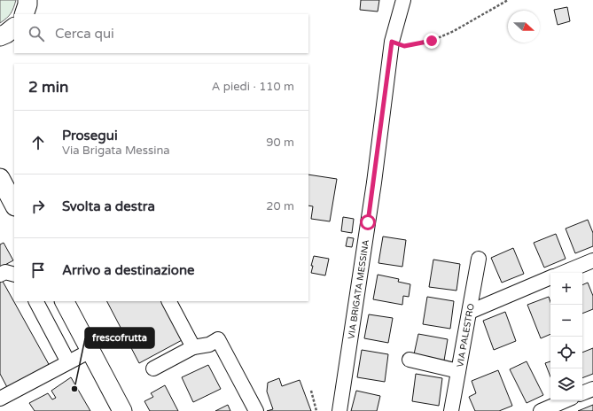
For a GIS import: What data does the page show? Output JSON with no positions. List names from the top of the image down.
{
  "streets": {
    "street": ["VIA BRIGATA MESSINA", "VIA PALESTRO"]
  },
  "places": ["frescofrutta"],
  "north": "right",
  "page": {
    "search": "Cerca qui",
    "heading": ["2 min", "A piedi · 110 m"],
    "list": [
      ["Prosegui", "Via Brigata Messina", "90 m"],
      ["Svolta a destra", "20 m"],
      "Arrivo a destinazione"
    ],
    "map_buttons": ["+", "−"]
  }
}
